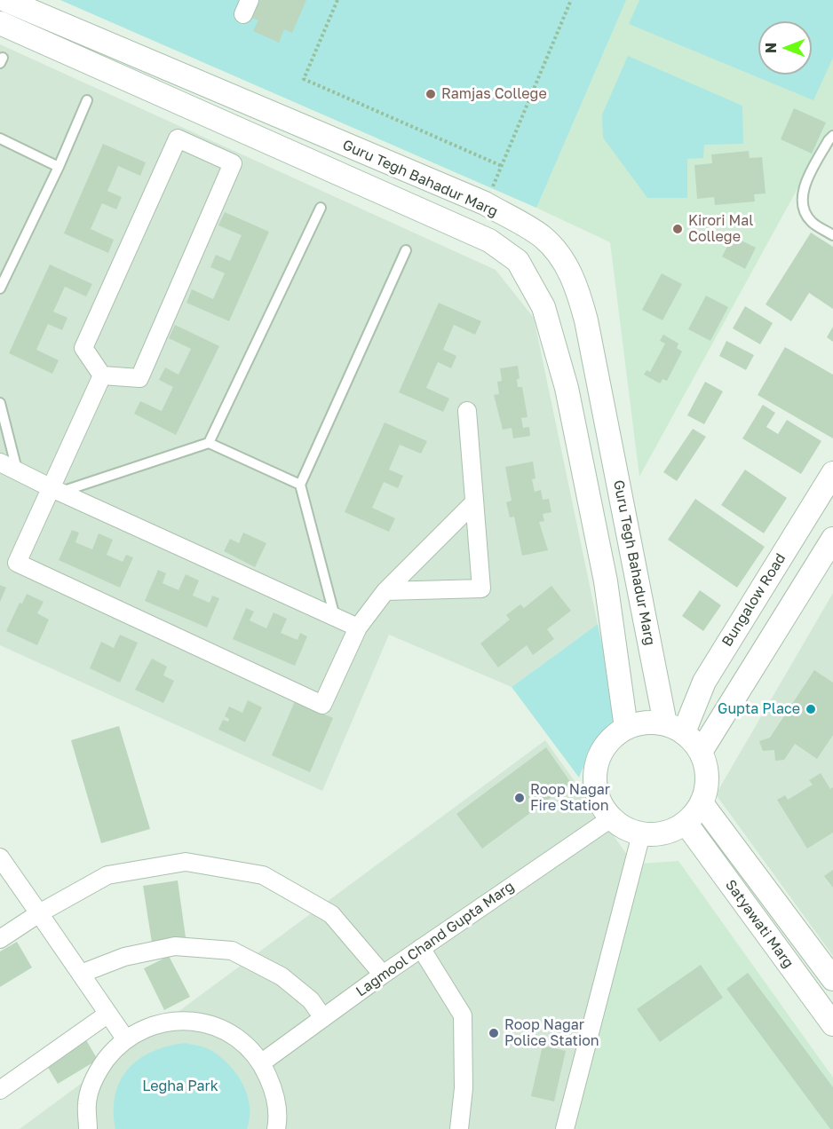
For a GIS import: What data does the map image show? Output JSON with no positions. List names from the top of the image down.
{
  "streets": {
    "street": [
      "Guru Tegh Bahadur Marg",
      "Bungalow Road",
      "Satyawati Marg",
      "Lagmool Chand Gupta Marg"
    ]
  },
  "crossings": [
    ["Guru Tegh Bahadur Marg", "Bungalow Road"],
    ["Guru Tegh Bahadur Marg", "Satyawati Marg"],
    ["Guru Tegh Bahadur Marg", "Lagmool Chand Gupta Marg"],
    ["Bungalow Road", "Satyawati Marg"],
    ["Bungalow Road", "Lagmool Chand Gupta Marg"],
    ["Satyawati Marg", "Lagmool Chand Gupta Marg"]
  ],
  "parks": ["Legha Park"],
  "places": [
    "Ramjas College",
    "Kirori Mal College",
    "Gupta Place",
    "Roop Nagar Fire Station",
    "Roop Nagar Police Station"
  ],
  "north": "left"
}
